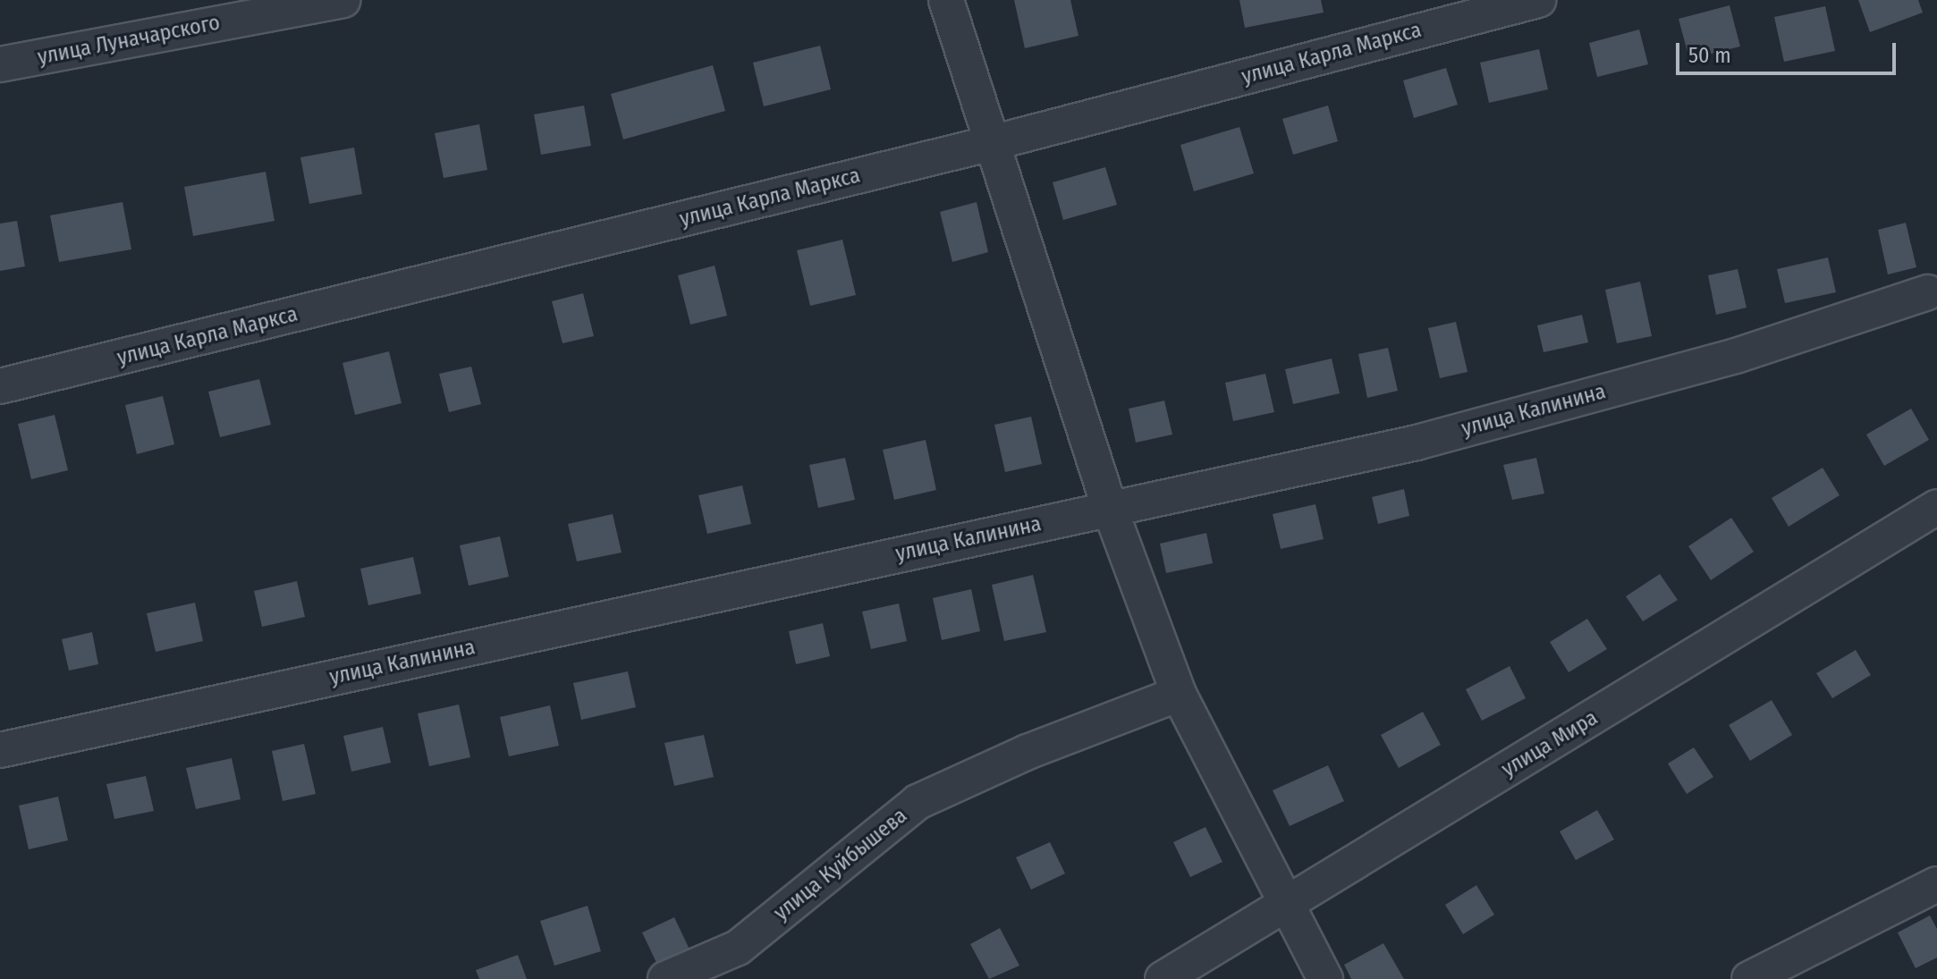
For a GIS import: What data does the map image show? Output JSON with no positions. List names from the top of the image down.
{
  "streets": {
    "street": [
      "улица Луначарского",
      "улица Карла Маркса",
      "улица Калинина",
      "улица Мира",
      "улица Куйбышева"
    ]
  },
  "scale_bar": "50 m"
}
